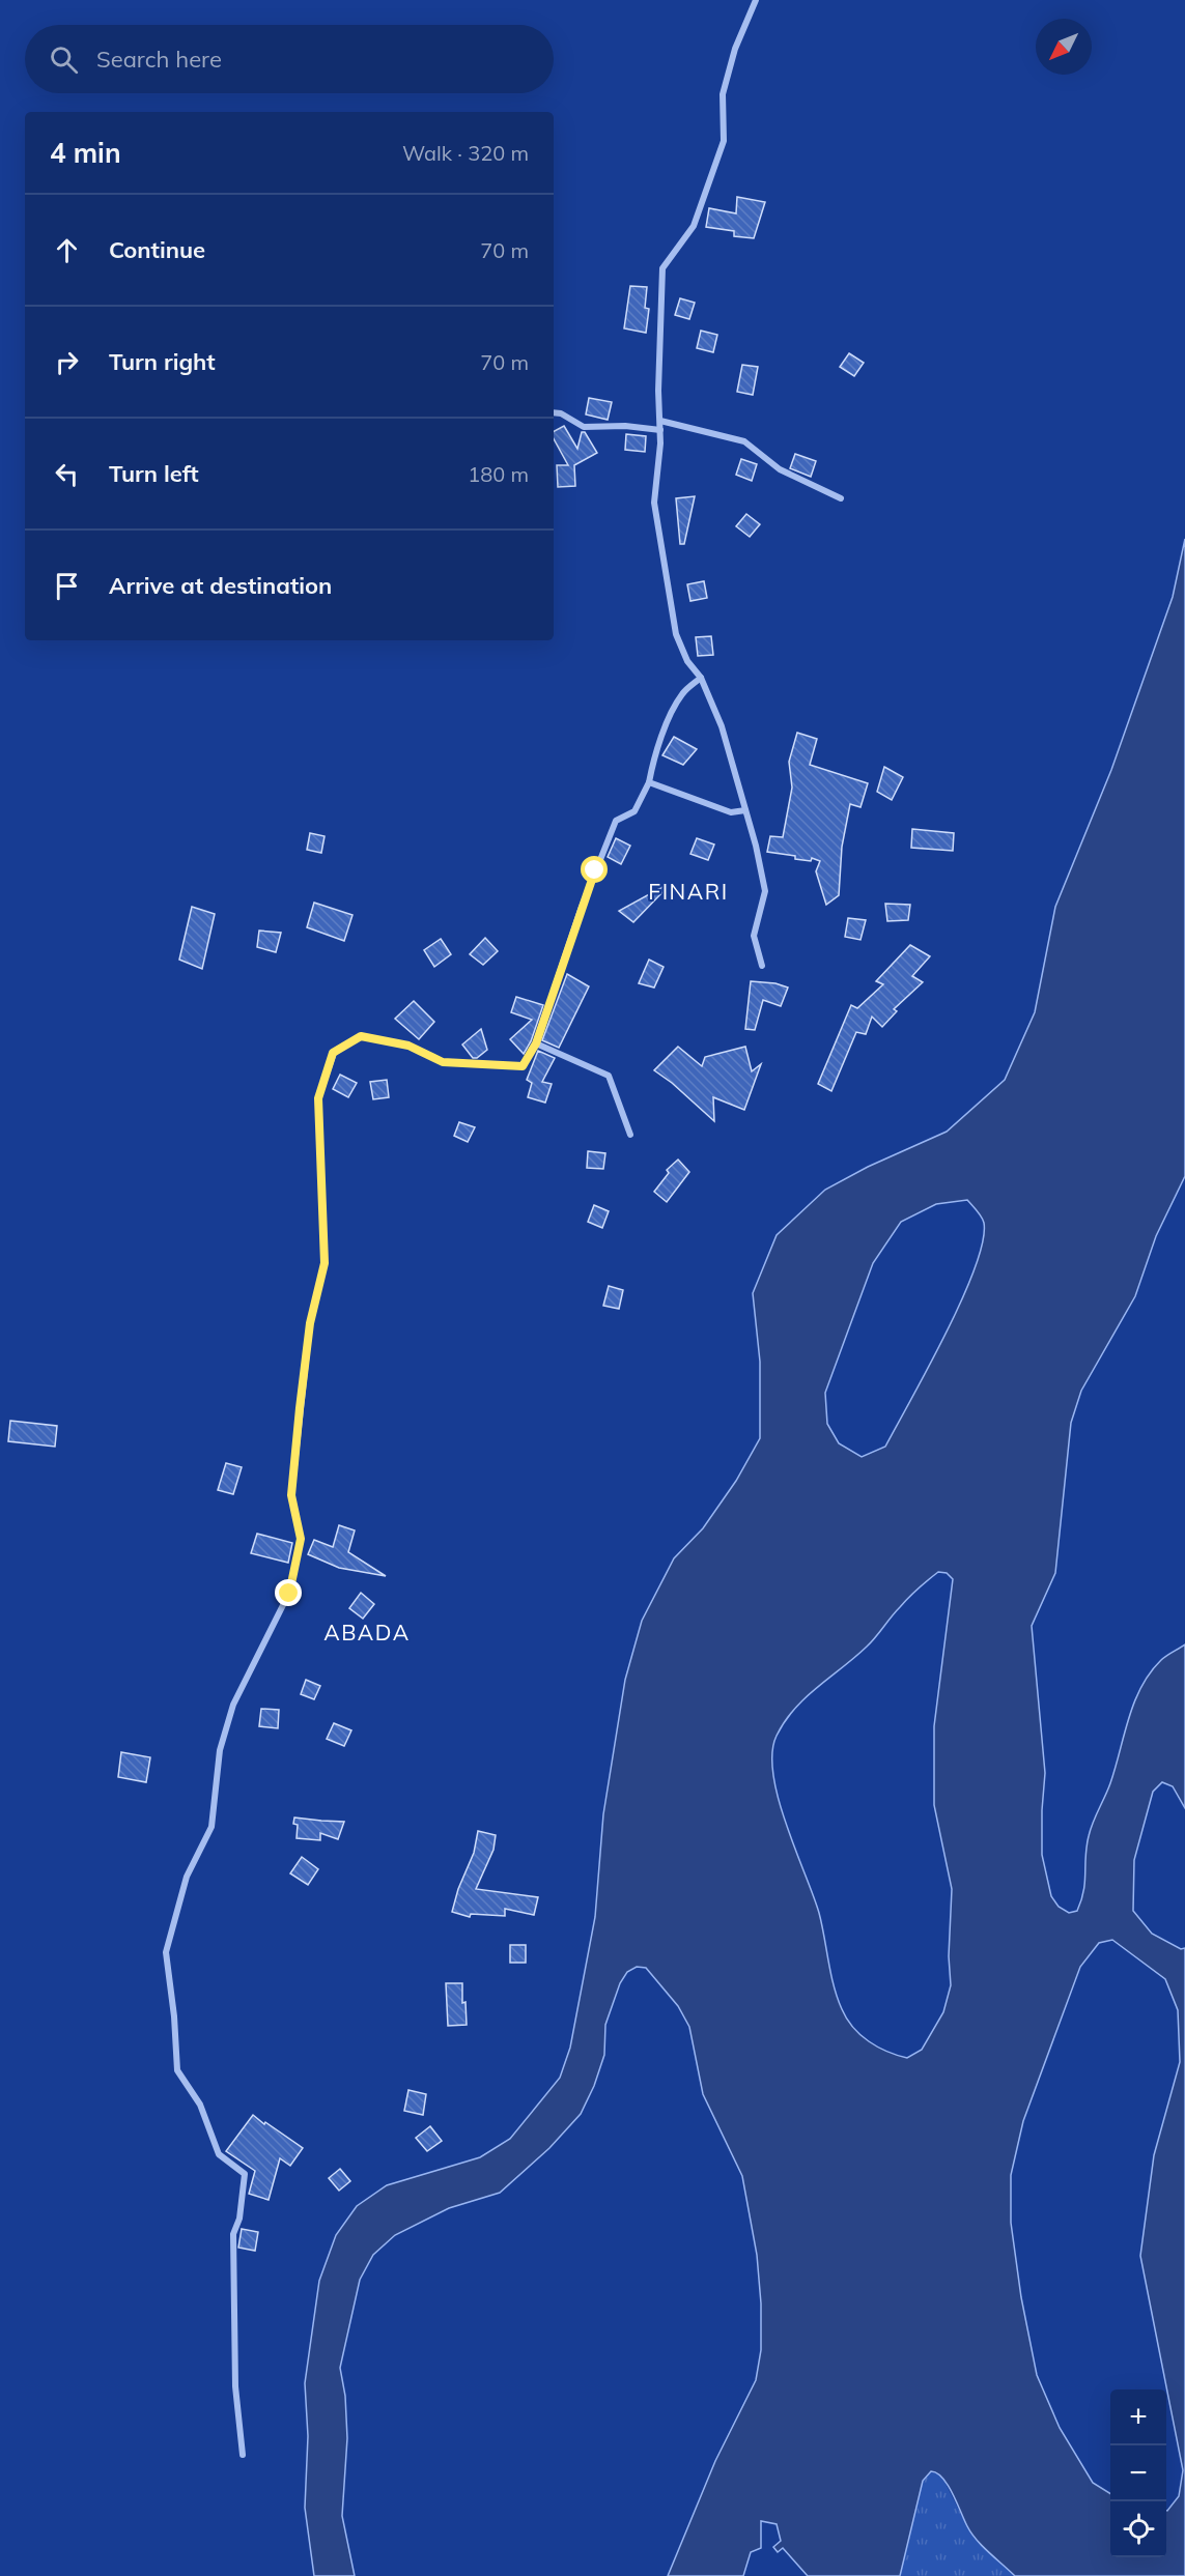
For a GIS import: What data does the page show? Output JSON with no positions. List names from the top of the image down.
{
  "districts": ["FINARI", "ABADA"],
  "north": "bottom left",
  "page": {
    "search": "Search here",
    "heading": ["4 min", "Walk · 320 m"],
    "list": [
      ["Continue", "70 m"],
      ["Turn right", "70 m"],
      ["Turn left", "180 m"],
      "Arrive at destination"
    ],
    "map_buttons": ["+", "−"]
  }
}
